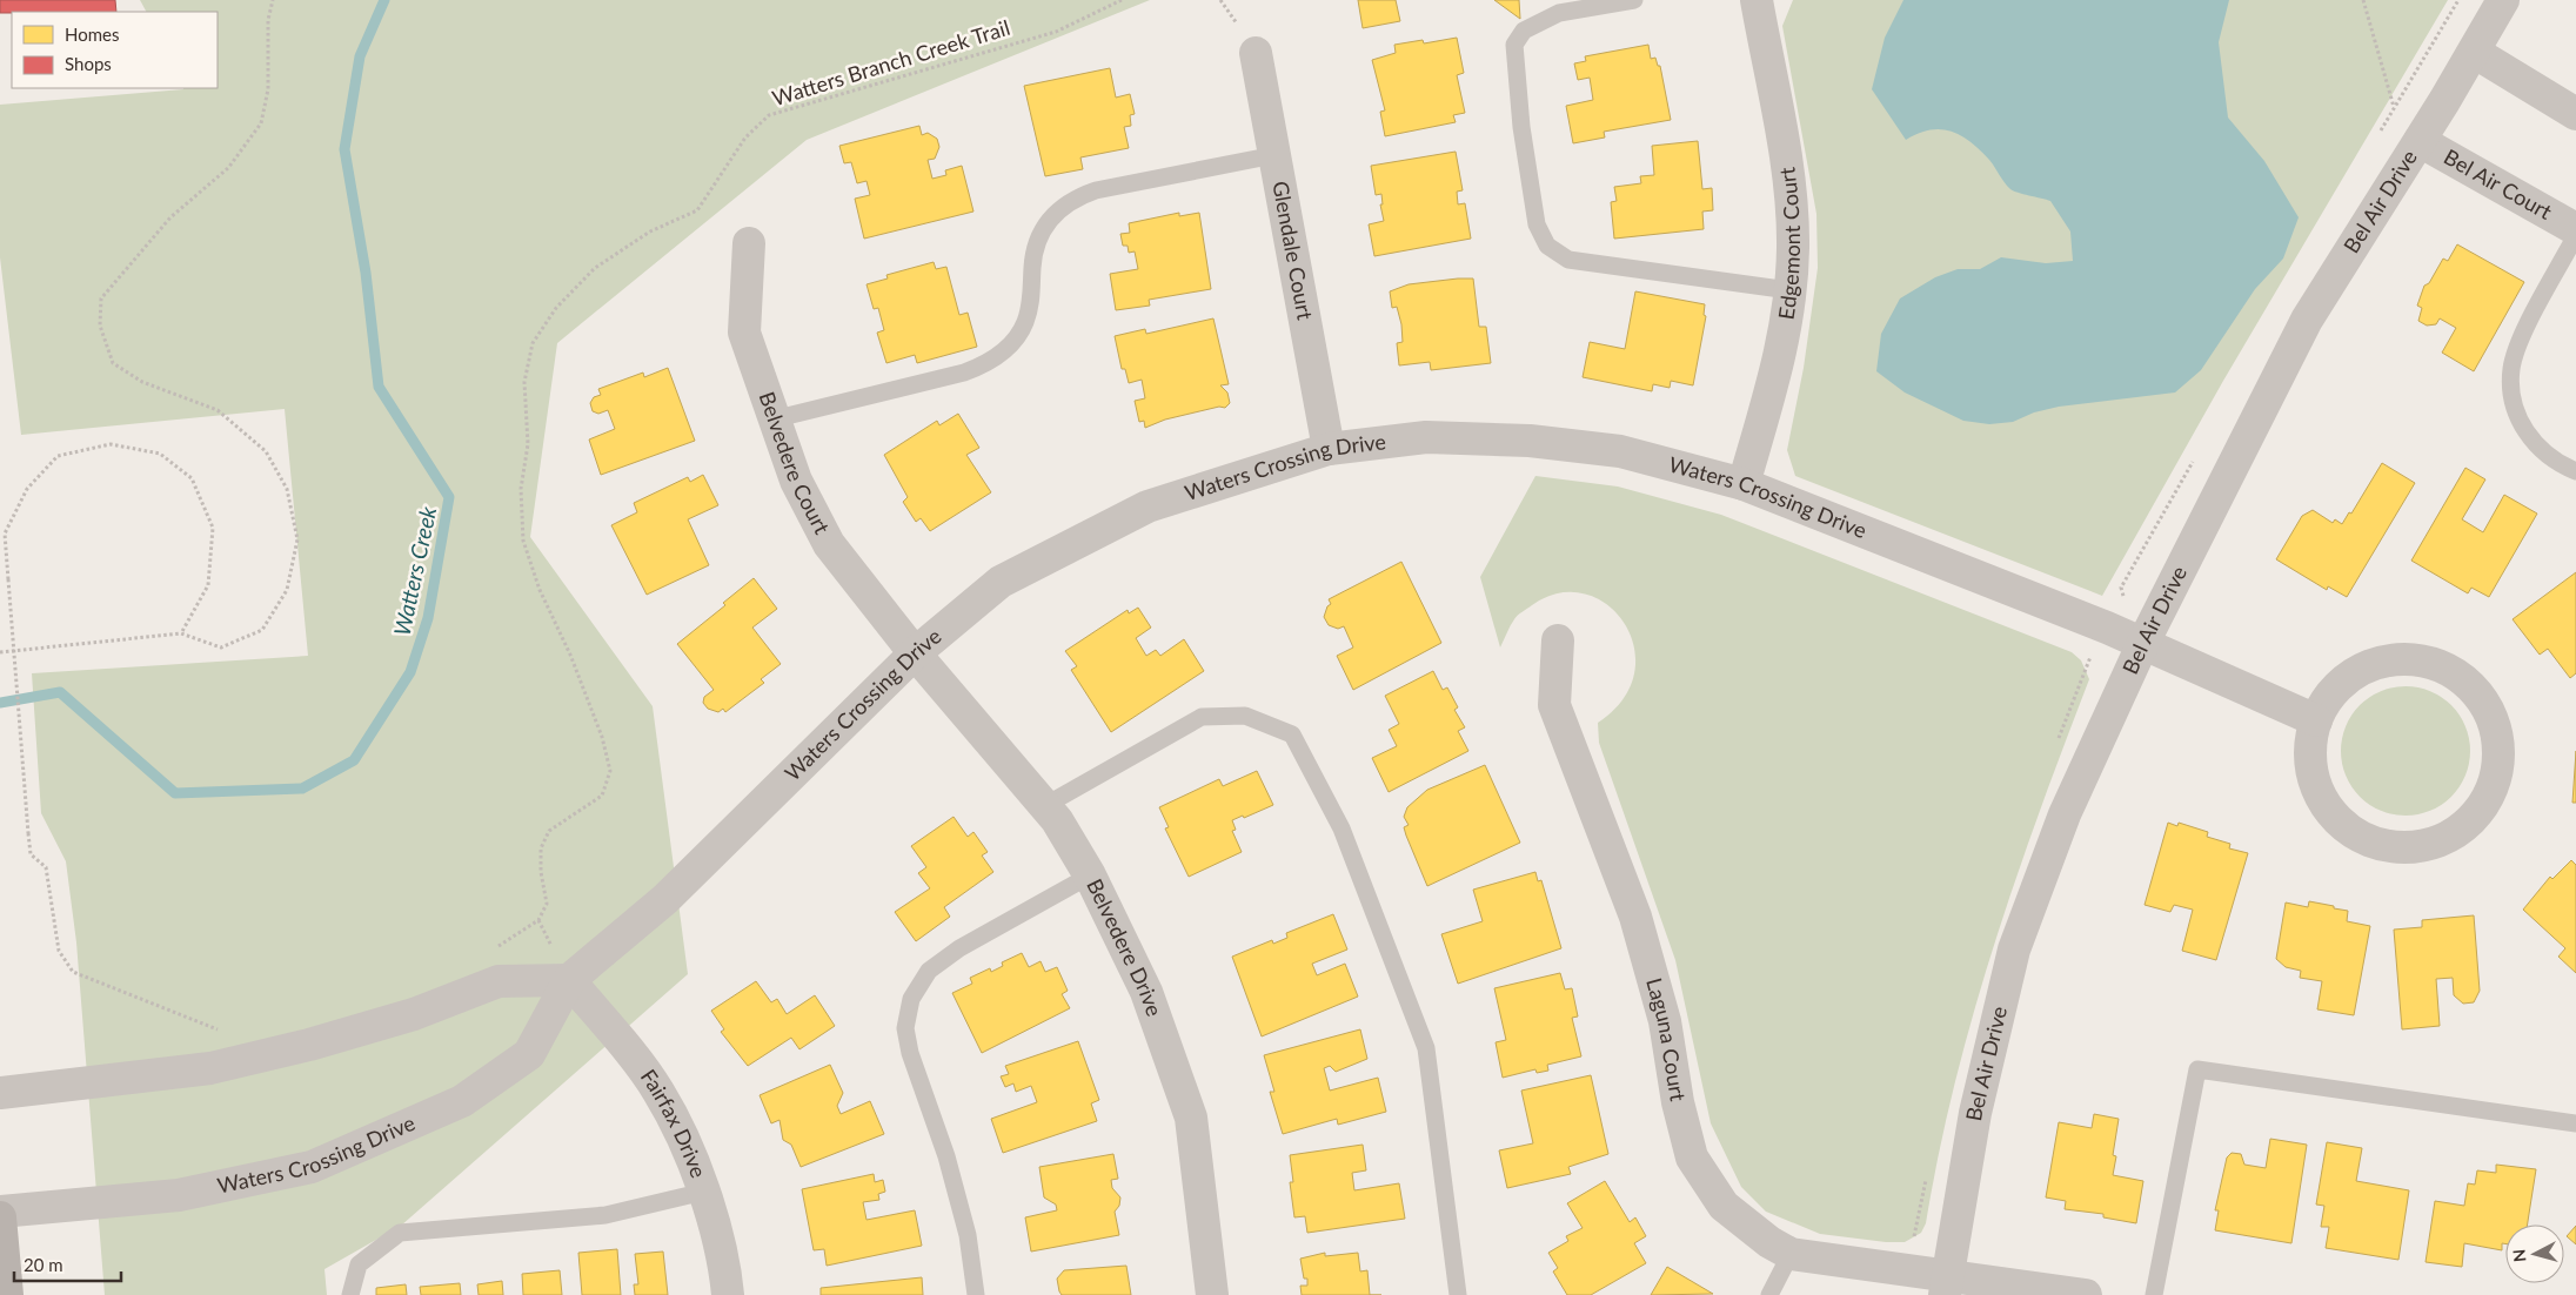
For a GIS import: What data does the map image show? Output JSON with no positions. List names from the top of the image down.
{
  "streets": {
    "street": [
      "Bel Air Court",
      "Bel Air Drive",
      "Edgemont Court",
      "Glendale Court",
      "Belvedere Court",
      "Waters Crossing Drive",
      "Belvedere Drive",
      "Laguna Court",
      "Fairfax Drive"
    ],
    "path": ["Watters Branch Creek Trail"]
  },
  "crossings": [
    ["Bel Air Court", "Bel Air Drive"],
    ["Bel Air Drive", "Waters Crossing Drive"],
    ["Bel Air Drive", "Laguna Court"],
    ["Edgemont Court", "Waters Crossing Drive"],
    ["Glendale Court", "Waters Crossing Drive"],
    ["Belvedere Court", "Waters Crossing Drive"],
    ["Belvedere Court", "Belvedere Drive"],
    ["Waters Crossing Drive", "Belvedere Drive"],
    ["Waters Crossing Drive", "Fairfax Drive"]
  ],
  "water": ["Watters Creek"],
  "legend": ["Homes", "Shops"],
  "scale_bar": "20 m",
  "north": "left"
}
